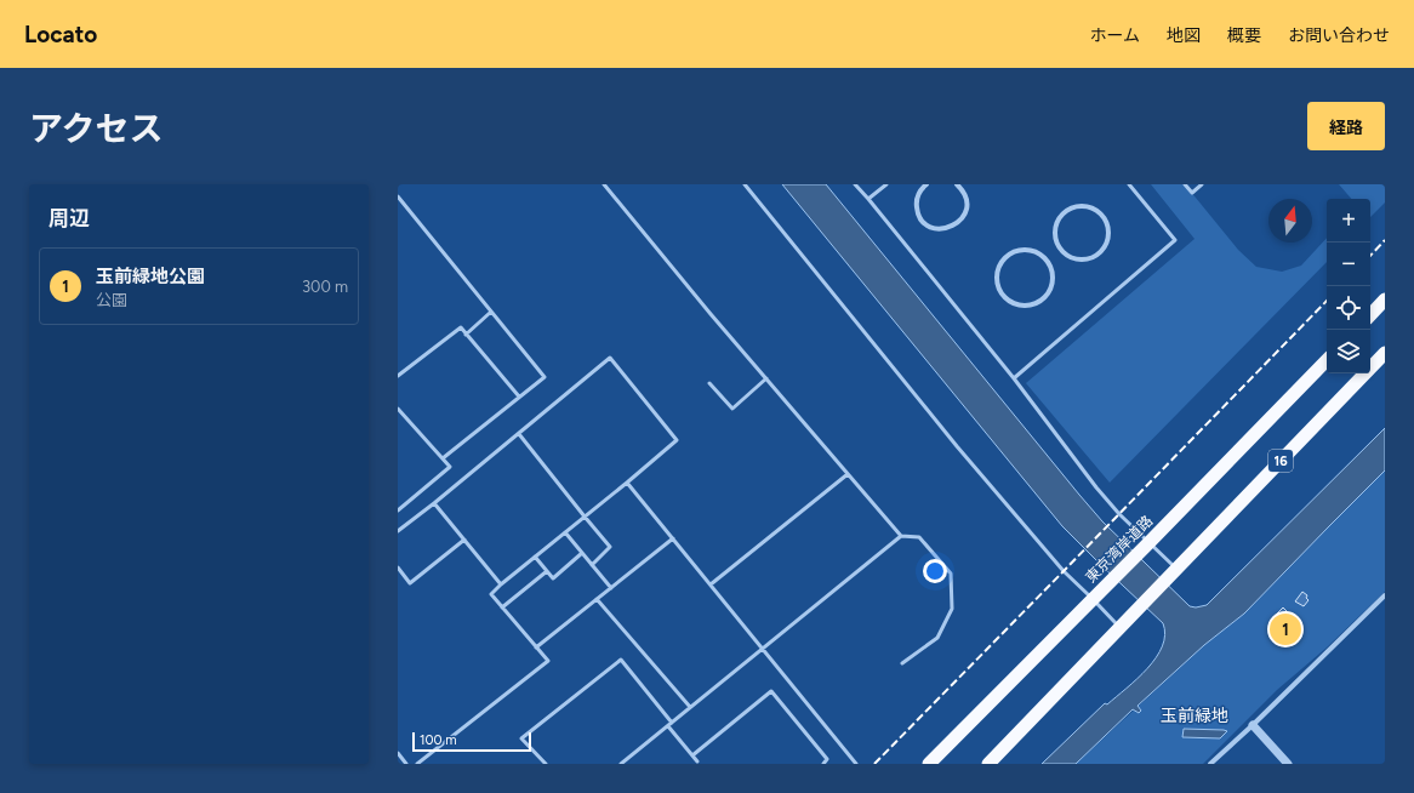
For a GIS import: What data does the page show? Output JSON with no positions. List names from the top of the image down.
{
  "streets": {
    "highway": ["16", "東京湾岸道路"]
  },
  "districts": ["玉前緑地"],
  "scale_bar": "100 m",
  "north": "top",
  "page": {
    "header": "Locato",
    "nav": [
      "ホーム",
      "地図",
      "概要",
      "お問い合わせ"
    ],
    "title": "アクセス",
    "buttons": "経路",
    "heading": "周辺",
    "map_buttons": ["+", "−"],
    "list": [
      {
        "mark": "1",
        "name": "玉前緑地公園",
        "note": "公園",
        "value": "300 m"
      }
    ],
    "pins": "1",
    "scale": "100 m"
  }
}
